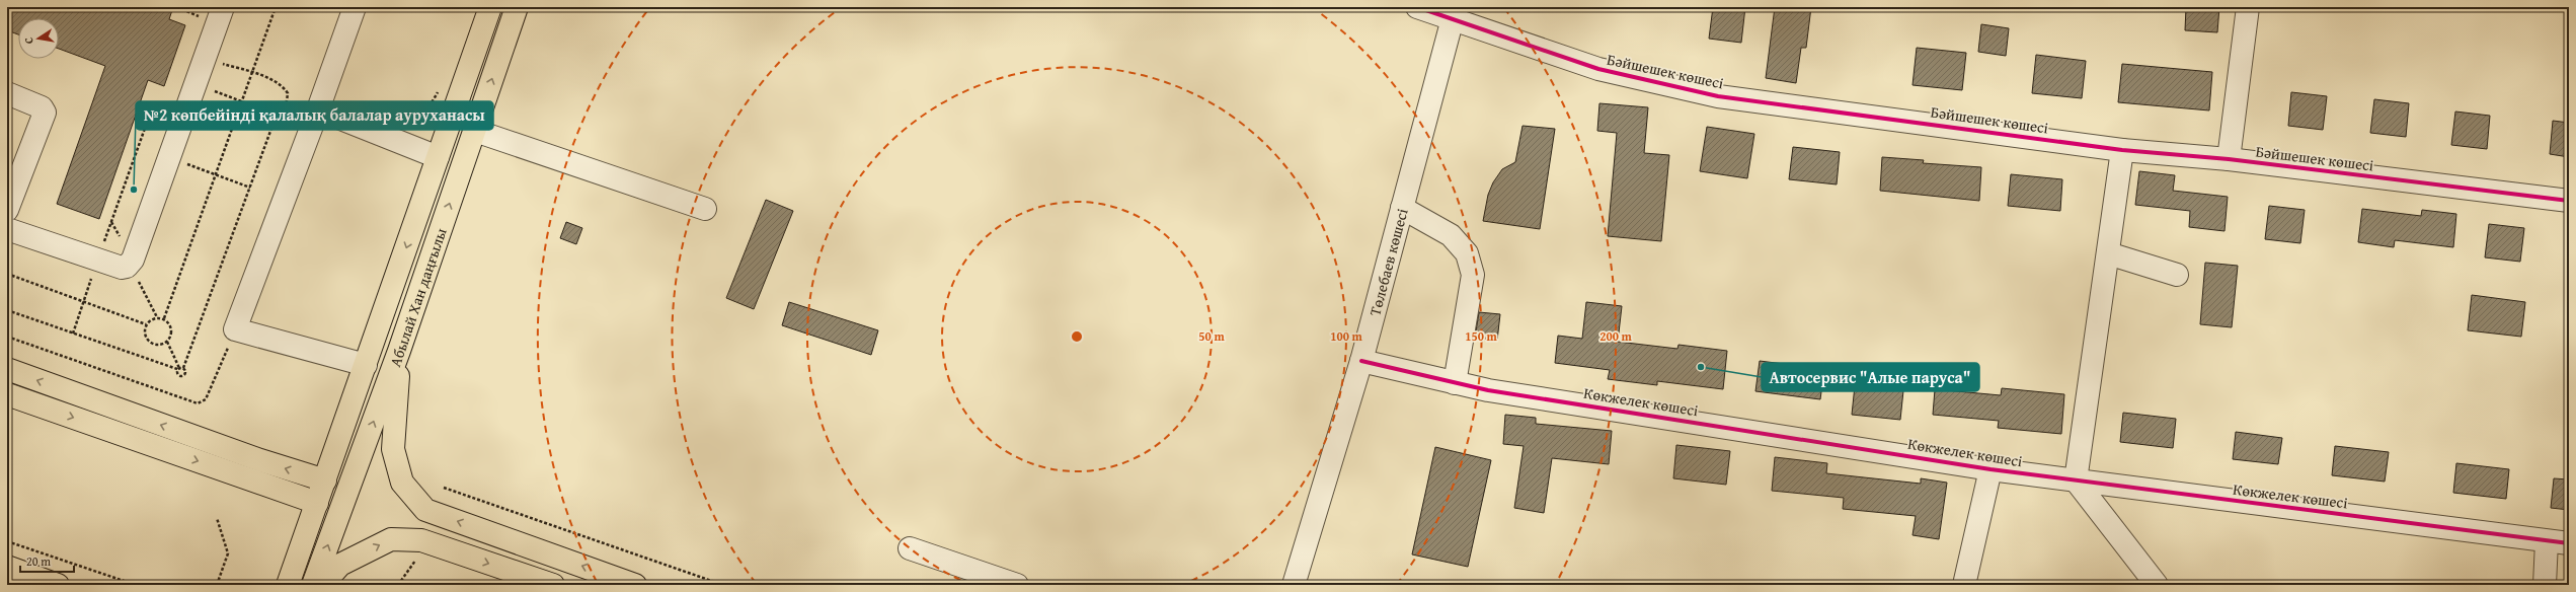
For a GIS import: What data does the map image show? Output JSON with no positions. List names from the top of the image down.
{
  "streets": {
    "main road": ["Абылай Хан даңғылы"],
    "street": ["Бәйшешек көшесі", "Төлебаев көшесі", "Көкжелек көшесі"]
  },
  "crossings": [
    ["Бәйшешек көшесі", "Төлебаев көшесі"],
    ["Төлебаев көшесі", "Көкжелек көшесі"]
  ],
  "places": ["№2 көпбейінді қалалық балалар ауруханасы", "Автосервис \"Алые паруса\""],
  "scale_bar": "20 m",
  "north": "left",
  "rings": [
    "50 m",
    "100 m",
    "150 m",
    "200 m"
  ]
}
